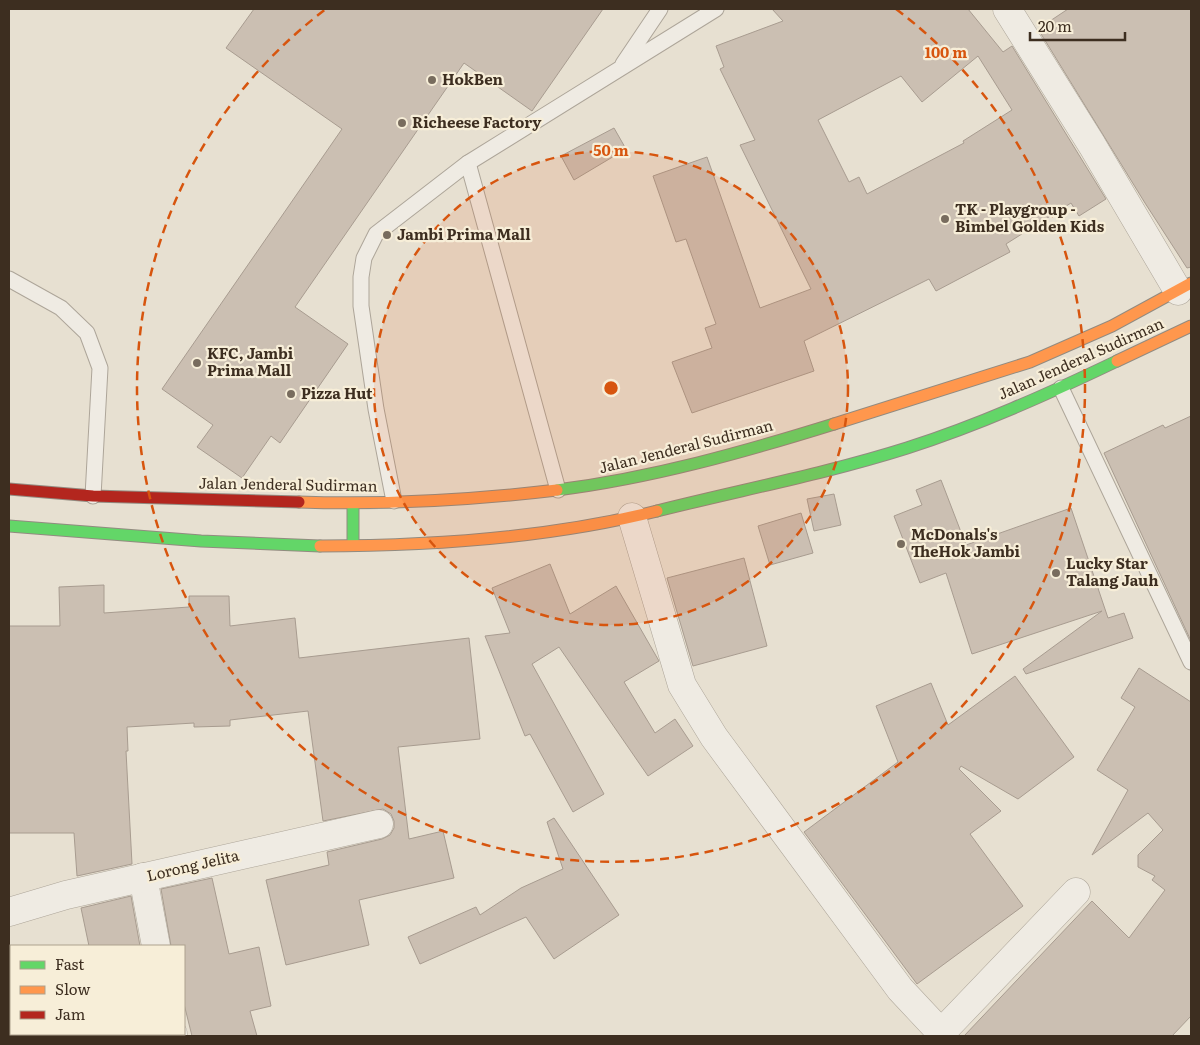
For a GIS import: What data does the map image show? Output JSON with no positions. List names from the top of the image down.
{
  "streets": {
    "main road": ["Jalan Jenderal Sudirman"],
    "street": ["Lorong Jelita"]
  },
  "places": [
    "HokBen",
    "Richeese Factory",
    "TK - Playgroup - Bimbel Golden Kids",
    "Jambi Prima Mall",
    "KFC, Jambi Prima Mall",
    "Pizza Hut",
    "McDonals's TheHok Jambi",
    "Lucky Star Talang Jauh"
  ],
  "legend": ["Fast", "Slow", "Jam"],
  "scale_bar": "20 m",
  "rings": ["100 m", "50 m"]
}
